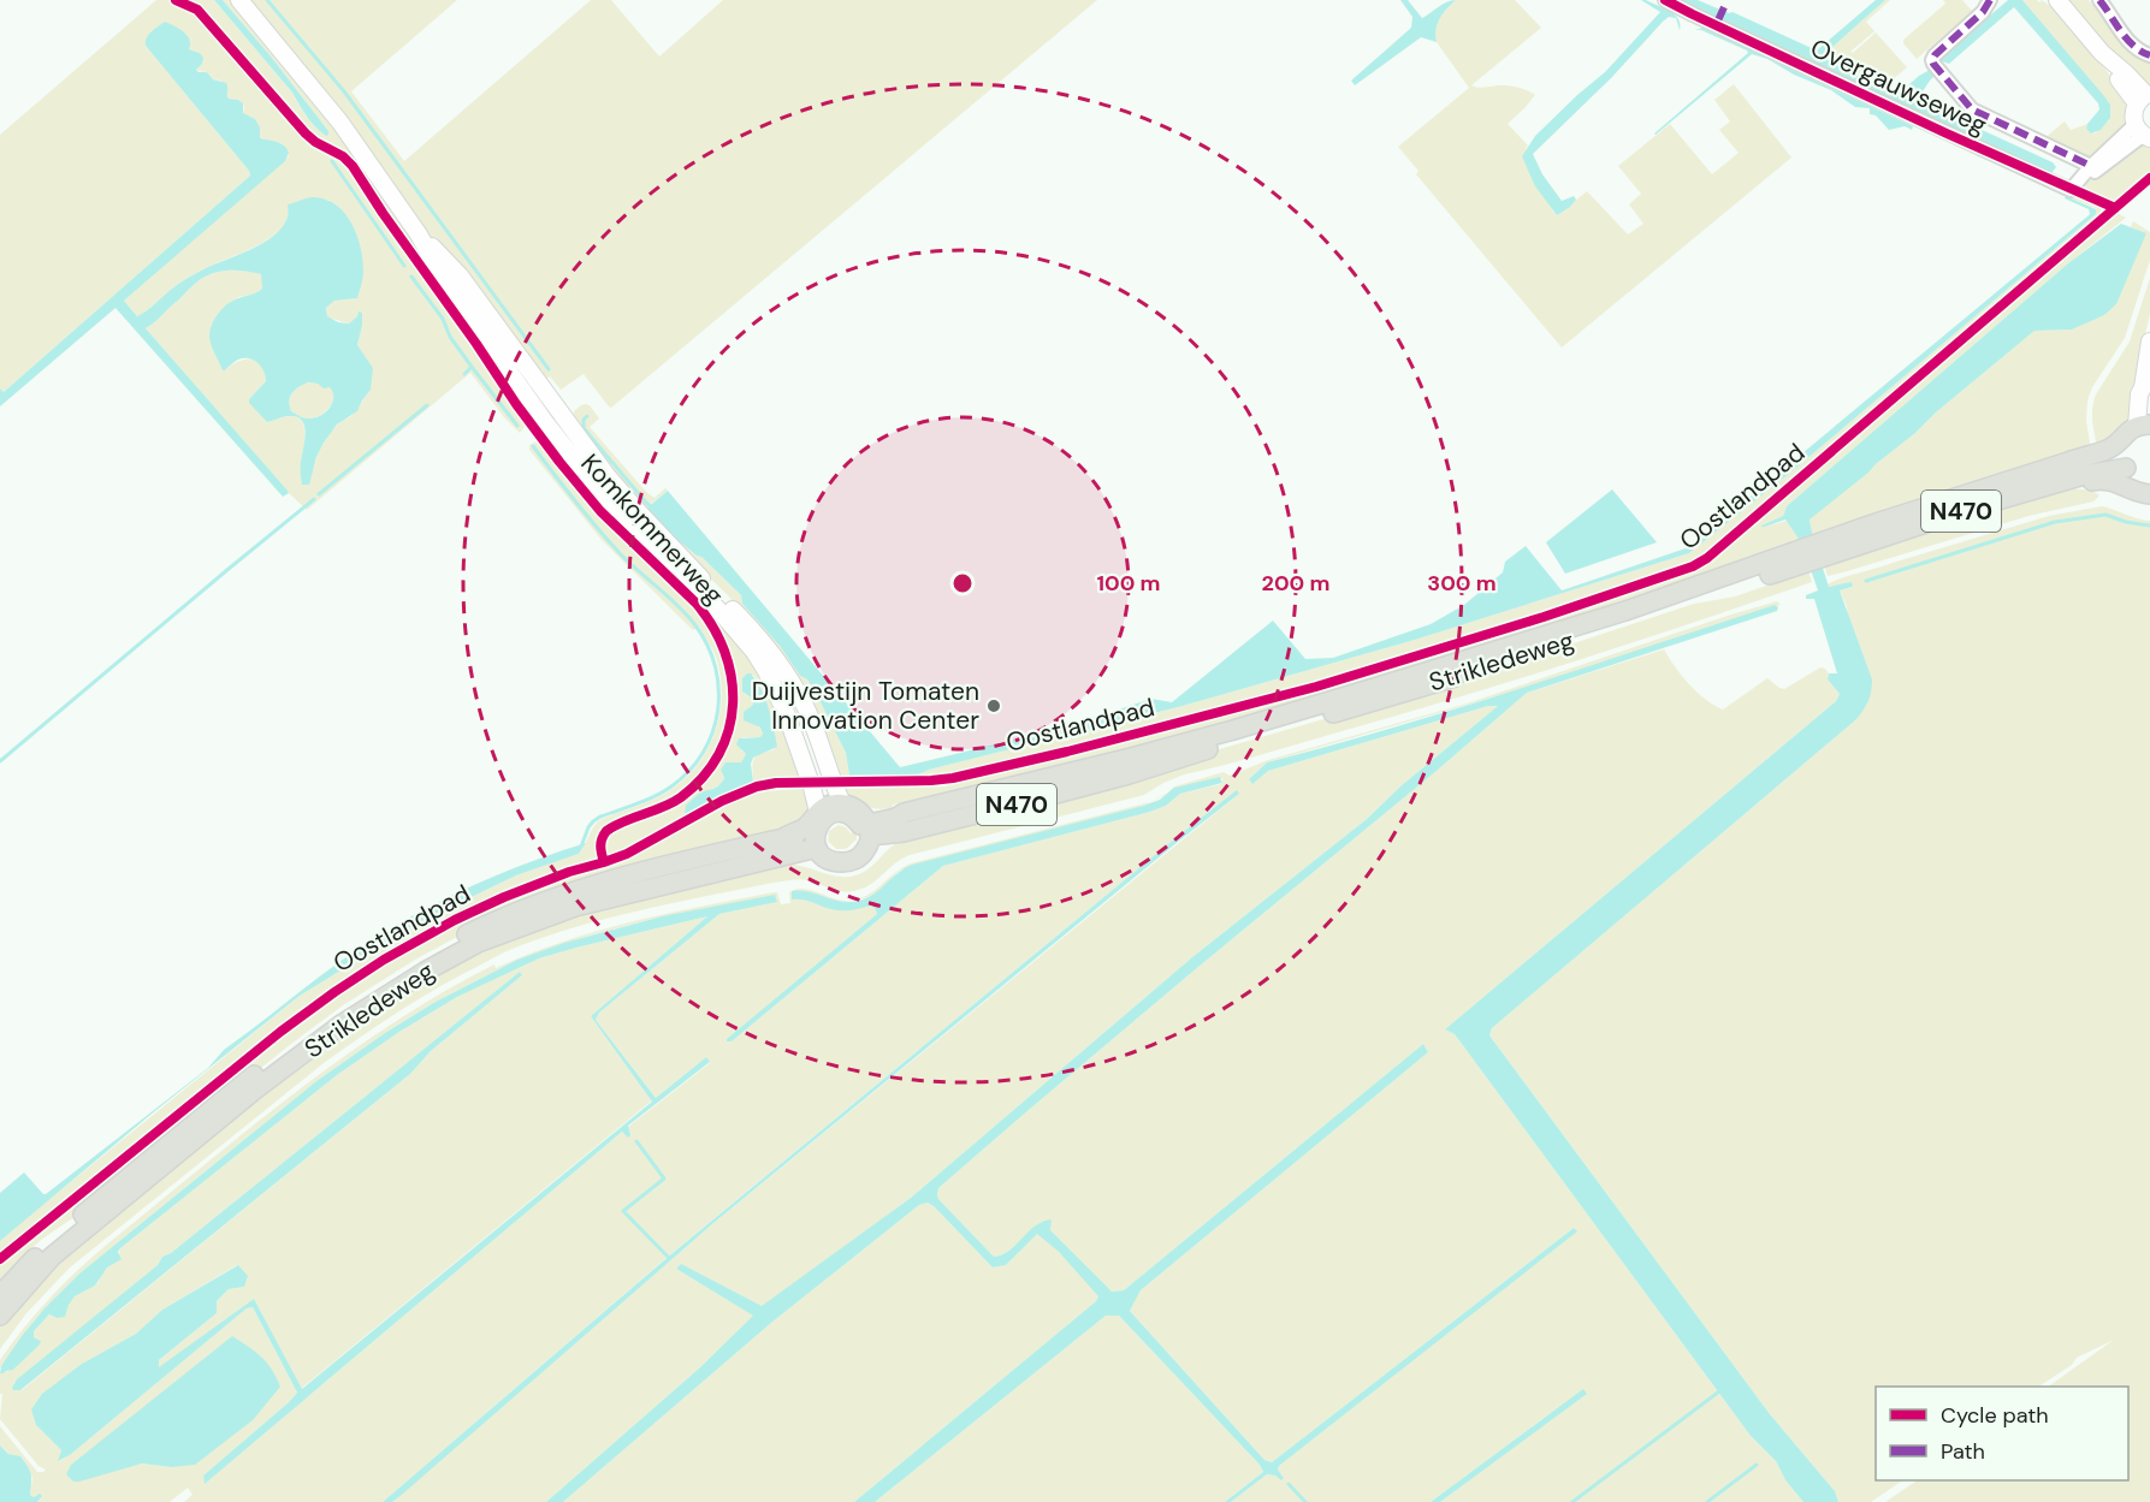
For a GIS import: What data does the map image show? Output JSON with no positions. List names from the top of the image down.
{
  "streets": {
    "main road": ["N470", "Komkommerweg", "Strikledeweg"],
    "street": ["Overgauwseweg"],
    "cycle path": ["Oostlandpad"]
  },
  "crossings": [
    ["N470", "Komkommerweg"],
    ["N470", "Strikledeweg"],
    ["Komkommerweg", "Strikledeweg"]
  ],
  "places": ["Duijvestijn Tomaten Innovation Center"],
  "legend": ["Cycle path", "Path"],
  "rings": ["100 m", "200 m", "300 m"]
}
